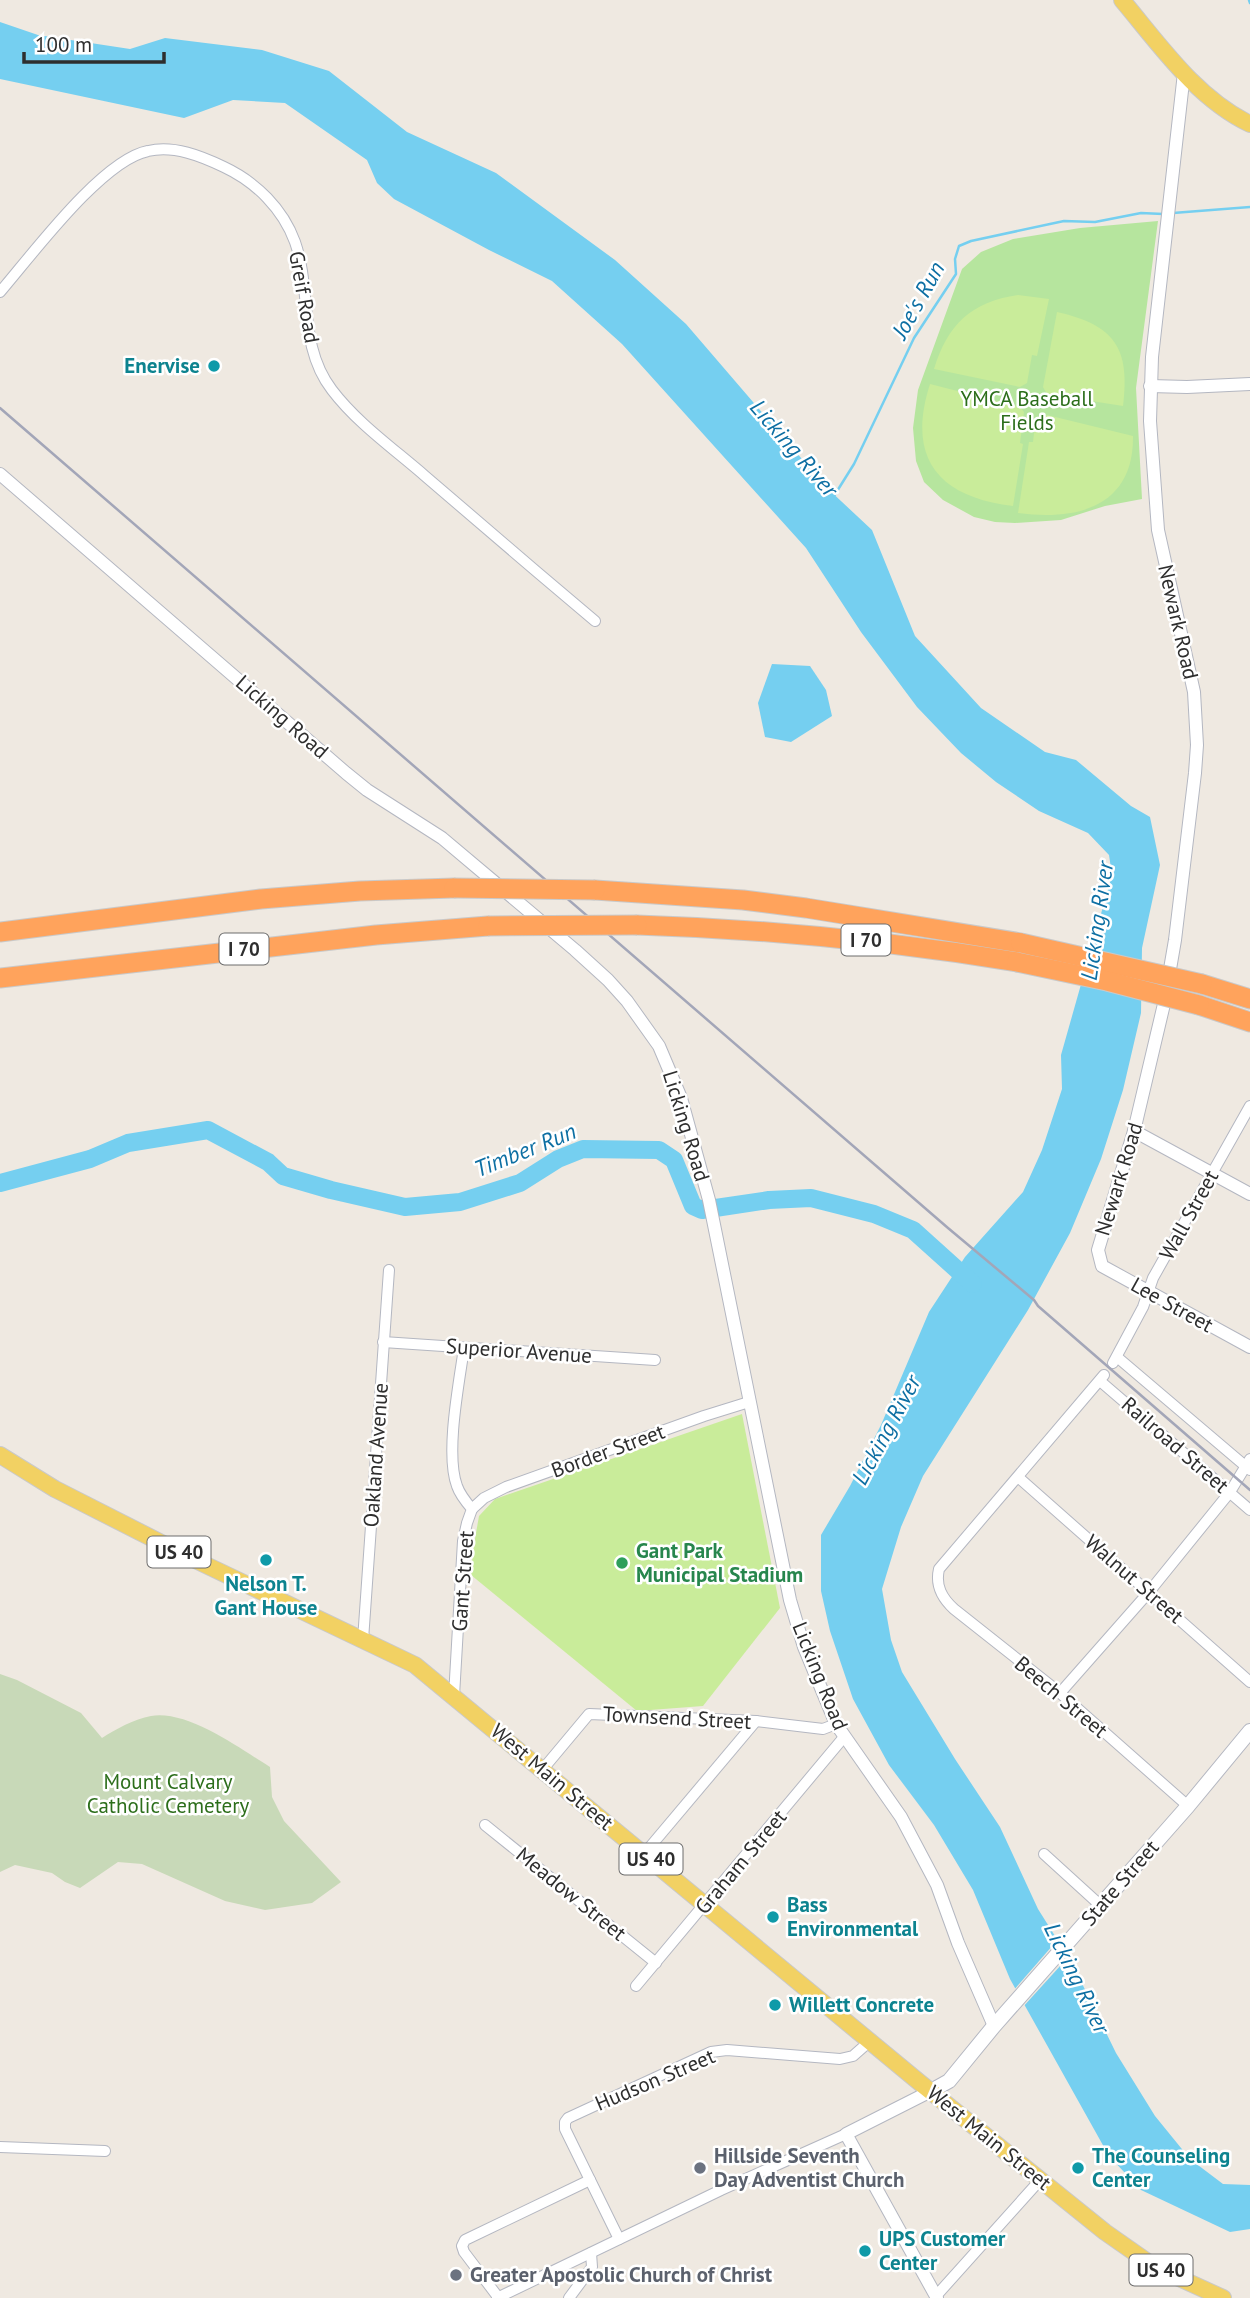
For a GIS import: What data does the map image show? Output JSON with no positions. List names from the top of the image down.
{
  "streets": {
    "highway": ["I 70"],
    "main road": ["US 40", "West Main Street", "State Street"],
    "street": [
      "Greif Road",
      "Newark Road",
      "Licking Road",
      "Wall Street",
      "Lee Street",
      "Superior Avenue",
      "Railroad Street",
      "Border Street",
      "Oakland Avenue",
      "Walnut Street",
      "Gant Street",
      "Beech Street",
      "Townsend Street",
      "Graham Street",
      "Meadow Street",
      "Hudson Street"
    ]
  },
  "crossings": [
    ["Newark Road", "Lee Street"],
    ["Licking Road", "Border Street"],
    ["Licking Road", "Townsend Street"],
    ["Licking Road", "Graham Street"],
    ["Licking Road", "State Street"],
    ["Wall Street", "Lee Street"],
    ["Wall Street", "Railroad Street"],
    ["Superior Avenue", "Oakland Avenue"],
    ["Superior Avenue", "Gant Street"],
    ["Railroad Street", "Walnut Street"],
    ["Railroad Street", "Beech Street"],
    ["Border Street", "Gant Street"],
    ["Oakland Avenue", "West Main Street"],
    ["Walnut Street", "Beech Street"],
    ["Gant Street", "West Main Street"],
    ["Beech Street", "State Street"],
    ["Townsend Street", "West Main Street"],
    ["West Main Street", "Graham Street"],
    ["West Main Street", "State Street"],
    ["West Main Street", "Hudson Street"],
    ["Graham Street", "Meadow Street"]
  ],
  "water": ["Joe's Run", "Licking River", "Timber Run"],
  "parks": ["YMCA Baseball Fields", "Mount Calvary Catholic Cemetery"],
  "places": [
    "Enervise",
    "Nelson T. Gant House",
    "Gant Park Municipal Stadium",
    "Bass Environmental",
    "Willett Concrete",
    "Hillside Seventh Day Adventist Church",
    "The Counseling Center",
    "UPS Customer Center",
    "Greater Apostolic Church of Christ"
  ],
  "scale_bar": "100 m"
}
